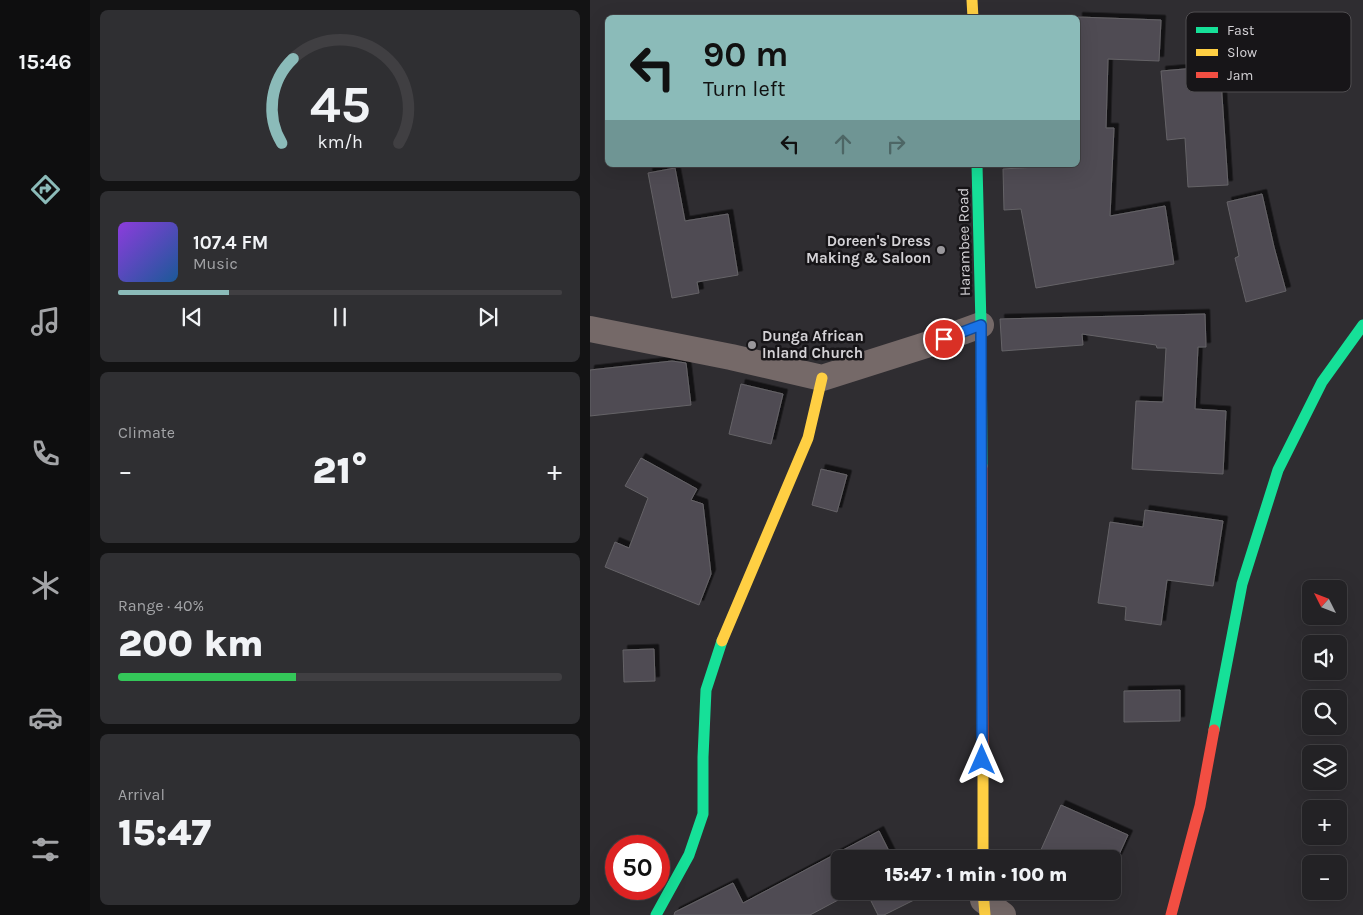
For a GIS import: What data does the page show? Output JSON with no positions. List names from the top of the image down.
{
  "streets": {
    "street": ["Harambee Road"]
  },
  "places": ["Doreen's Dress Making & Saloon", "Dunga African Inland Church"],
  "legend": ["Fast", "Slow", "Jam"],
  "north": "top left",
  "page": {
    "tabs": "15:46",
    "turn": ["90 m", "Turn left"],
    "song": ["107.4 FM", "Music"],
    "tile": [
      "Climate",
      ["Range · 40%", "200 km"],
      ["Arrival", "15:47"]
    ],
    "heat": ["−", "21°", "+"],
    "map_buttons": ["+", "−"],
    "limit": "50",
    "trip": "15:47 · 1 min · 100 m",
    "gauge": ["45", "km/h"]
  }
}
